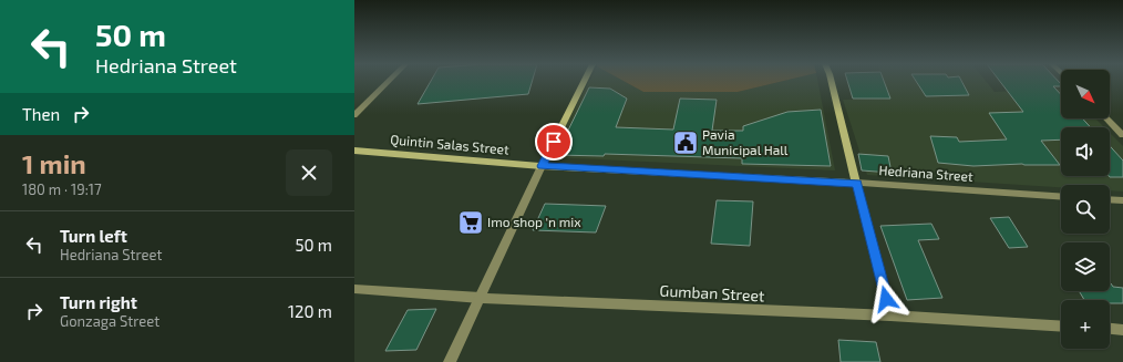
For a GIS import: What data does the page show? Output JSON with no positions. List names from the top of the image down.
{
  "streets": {
    "main road": ["Quintin Salas Street", "Hedriana Street"],
    "street": ["Gumban Street"]
  },
  "crossings": [
    ["Quintin Salas Street", "Hedriana Street"]
  ],
  "places": {
    "public building": ["Pavia Municipal Hall"],
    "supermarket": ["Imo shop 'n mix"]
  },
  "north": "bottom right",
  "page": {
    "turn": ["50 m", "Hedriana Street"],
    "map_buttons": "+",
    "then": "Then",
    "heading": ["1 min", "180 m · 19:17"],
    "list": [
      {
        "name": "Turn left",
        "note": "Hedriana Street",
        "value": "50 m"
      },
      {
        "name": "Turn right",
        "note": "Gonzaga Street",
        "value": "120 m"
      }
    ]
  }
}
